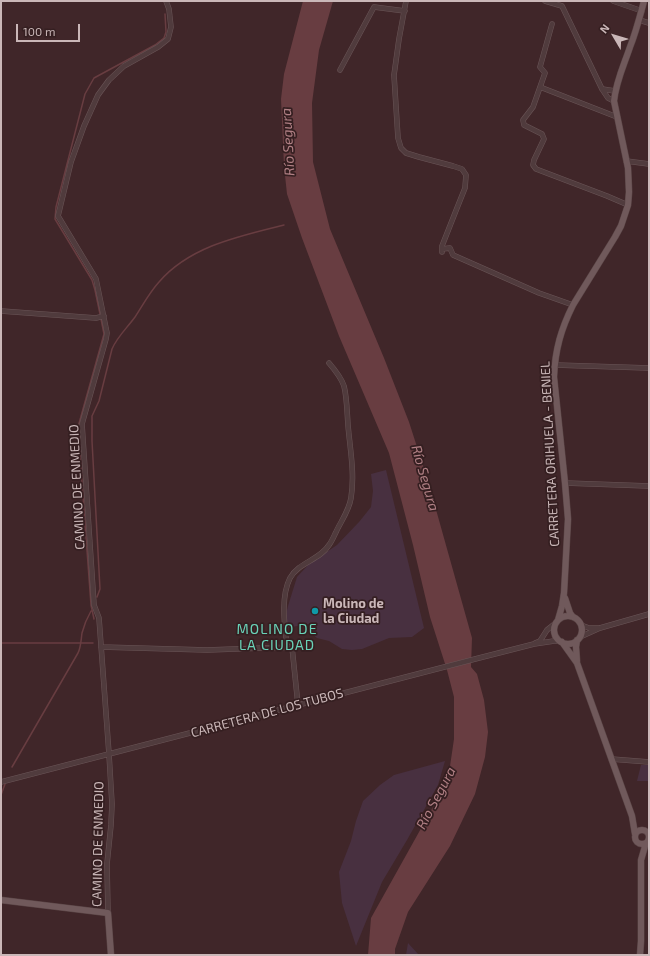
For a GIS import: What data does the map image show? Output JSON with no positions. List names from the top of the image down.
{
  "streets": {
    "main road": ["CARRETERA ORIHUELA - BENIEL", "CAMINO DE ENMEDIO"],
    "street": ["CARRETERA DE LOS TUBOS"]
  },
  "crossings": [
    ["CARRETERA ORIHUELA - BENIEL", "CARRETERA DE LOS TUBOS"],
    ["CAMINO DE ENMEDIO", "CARRETERA DE LOS TUBOS"]
  ],
  "districts": ["MOLINO DE LA CIUDAD"],
  "water": ["Río Segura"],
  "places": ["Molino de la Ciudad"],
  "scale_bar": "100 m",
  "north": "top left"
}
